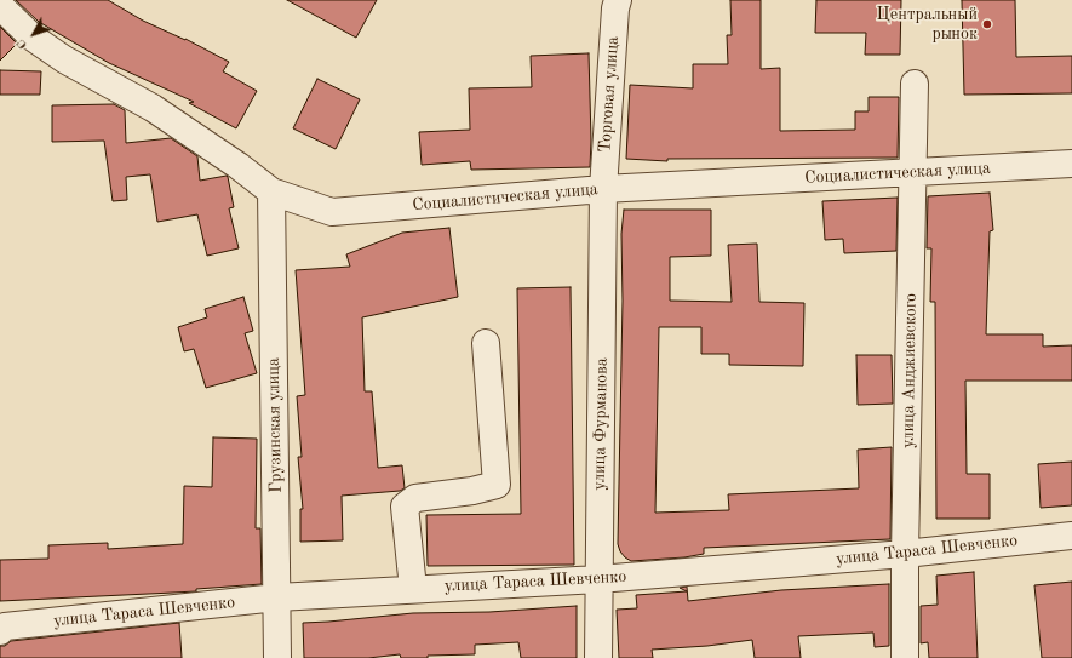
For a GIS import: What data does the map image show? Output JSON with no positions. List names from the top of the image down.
{
  "streets": {
    "street": [
      "Торговая улица",
      "Социалистическая улица",
      "улица Анджиевского",
      "улица Фурманова",
      "Грузинская улица",
      "улица Тараса Шевченко"
    ]
  },
  "crossings": [
    ["Торговая улица", "Социалистическая улица"],
    ["Торговая улица", "улица Фурманова"],
    ["Социалистическая улица", "улица Анджиевского"],
    ["Социалистическая улица", "улица Фурманова"],
    ["Социалистическая улица", "Грузинская улица"],
    ["улица Анджиевского", "улица Тараса Шевченко"],
    ["улица Фурманова", "улица Тараса Шевченко"],
    ["Грузинская улица", "улица Тараса Шевченко"]
  ],
  "places": ["Центральный рынок"],
  "north": "bottom left"
}
